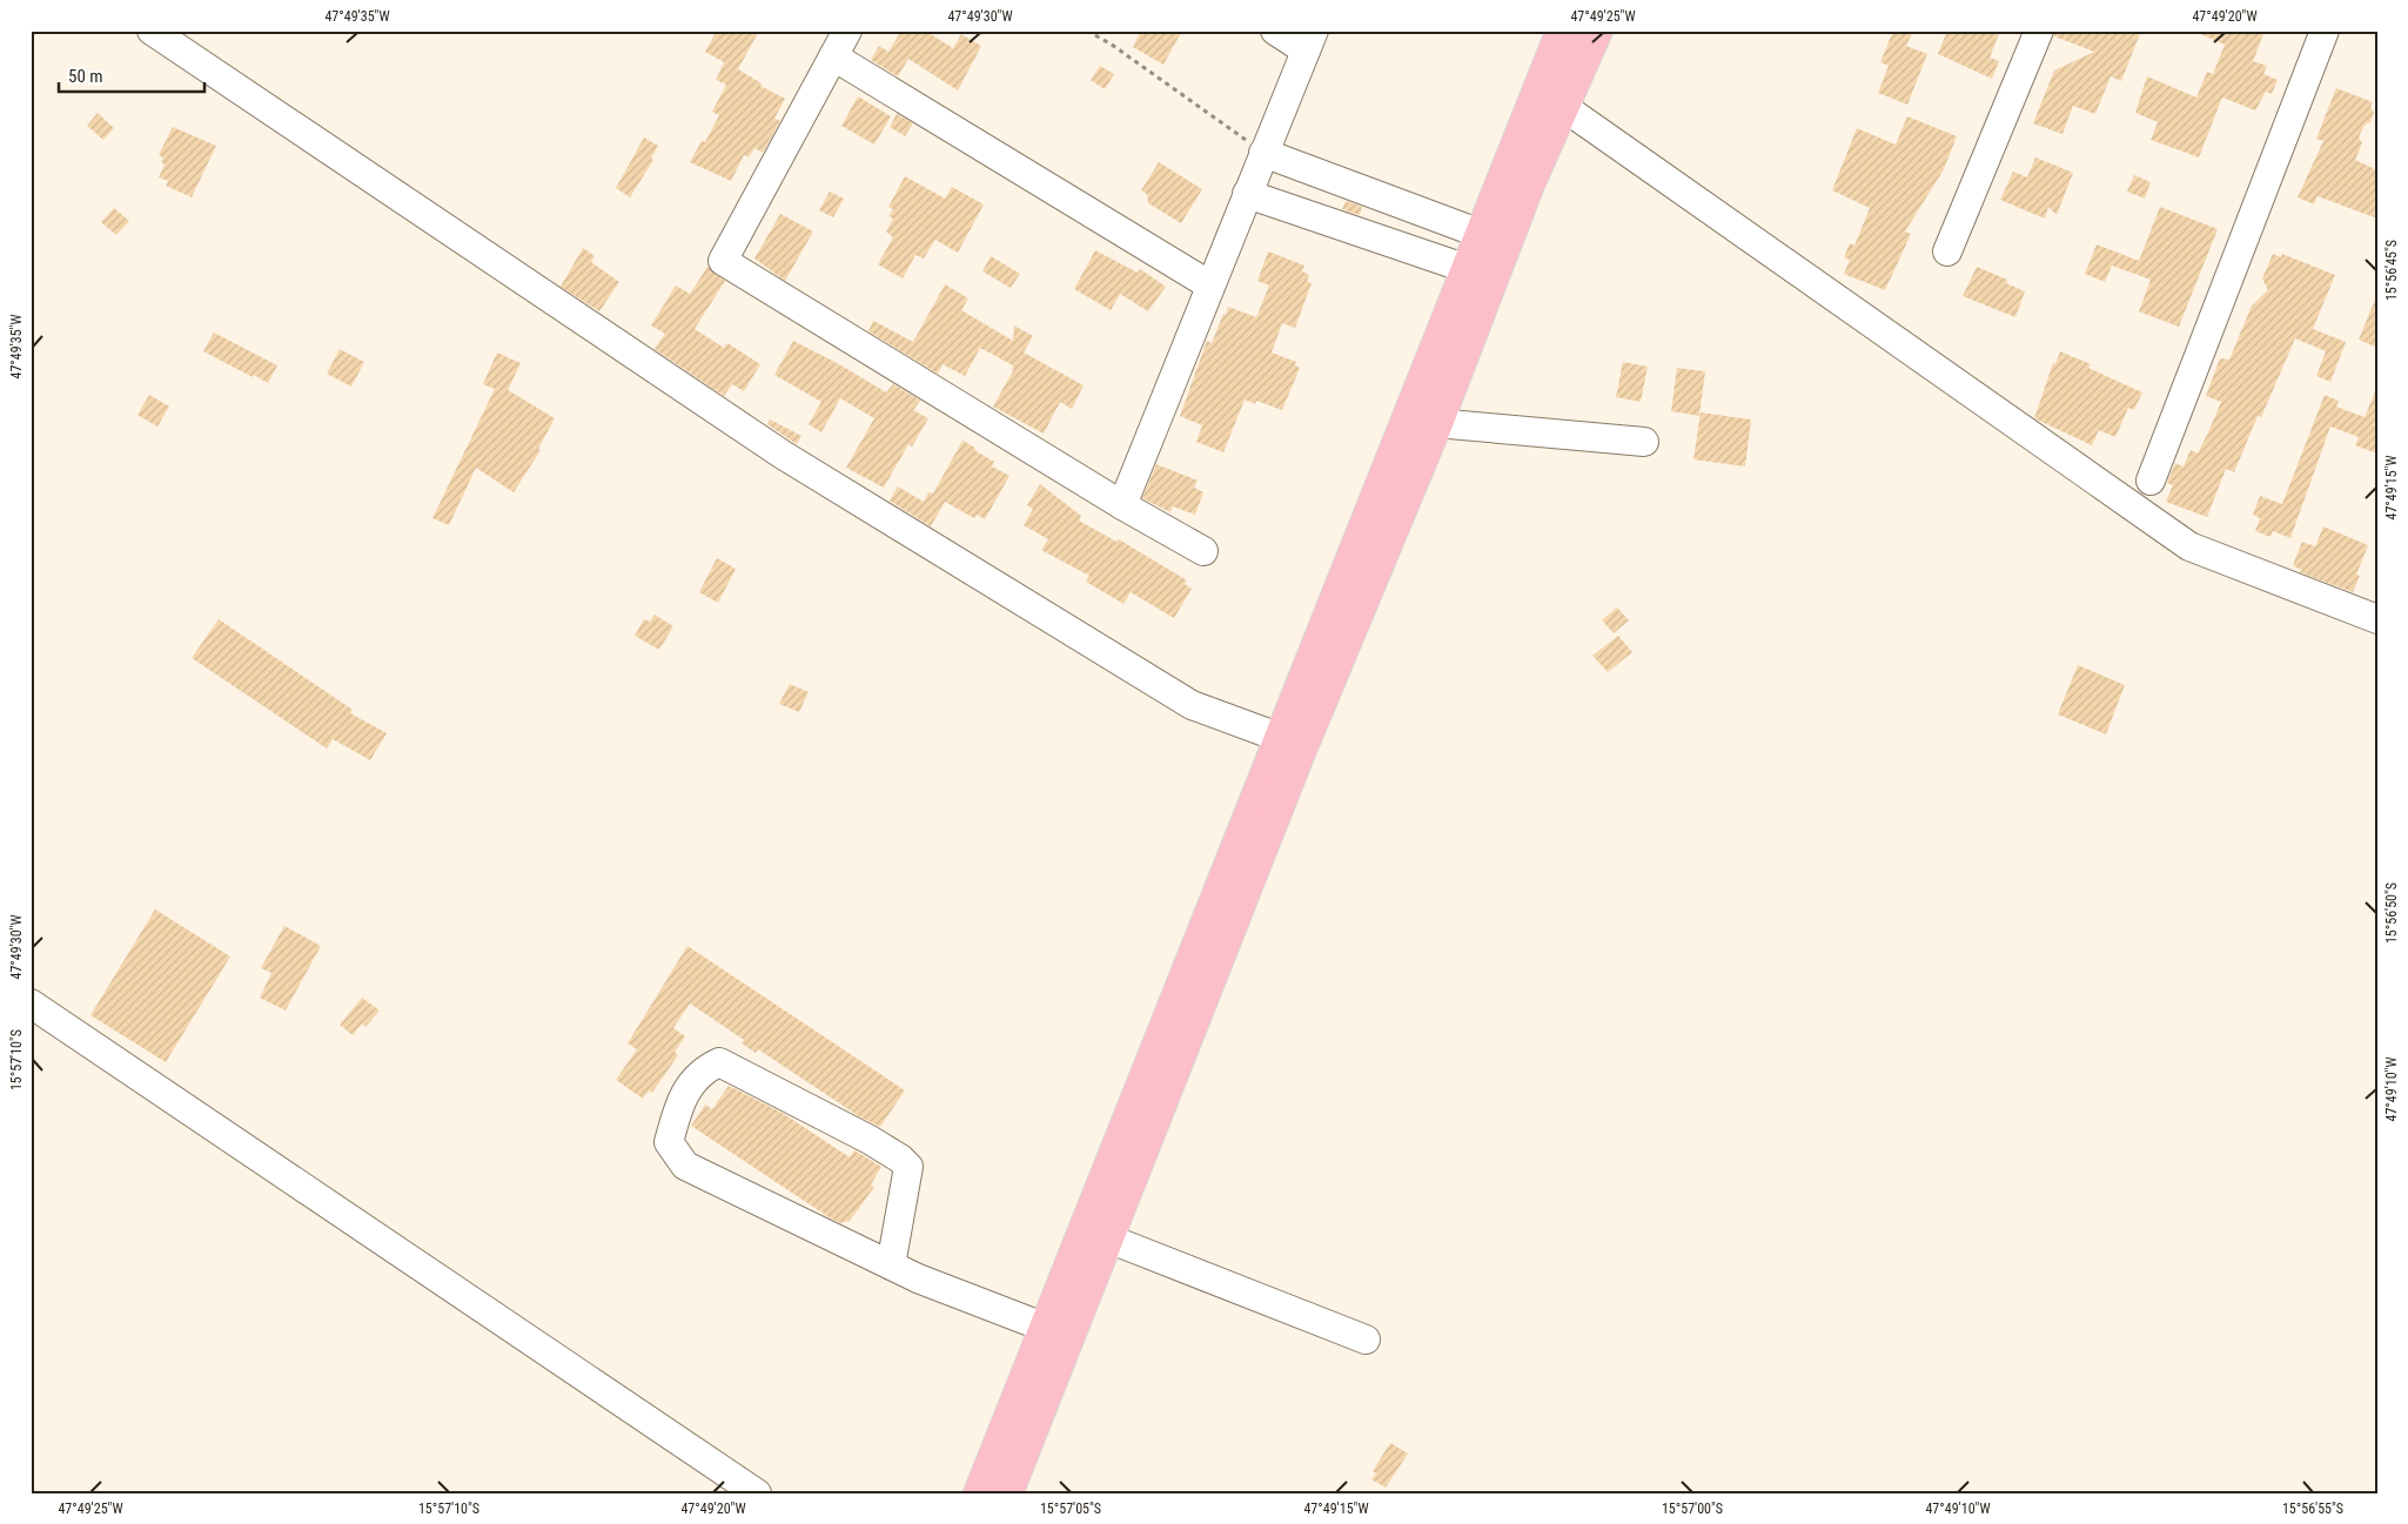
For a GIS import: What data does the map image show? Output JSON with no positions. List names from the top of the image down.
{
  "scale_bar": "50 m",
  "coordinates": [
    "47°49'35\"W",
    "47°49'30\"W",
    "47°49'25\"W",
    "47°49'20\"W",
    "15°56'45\"S",
    "47°49'15\"W",
    "15°56'50\"S",
    "15°57'10\"S",
    "47°49'10\"W",
    "15°57'05\"S",
    "15°57'00\"S",
    "15°56'55\"S"
  ]
}
